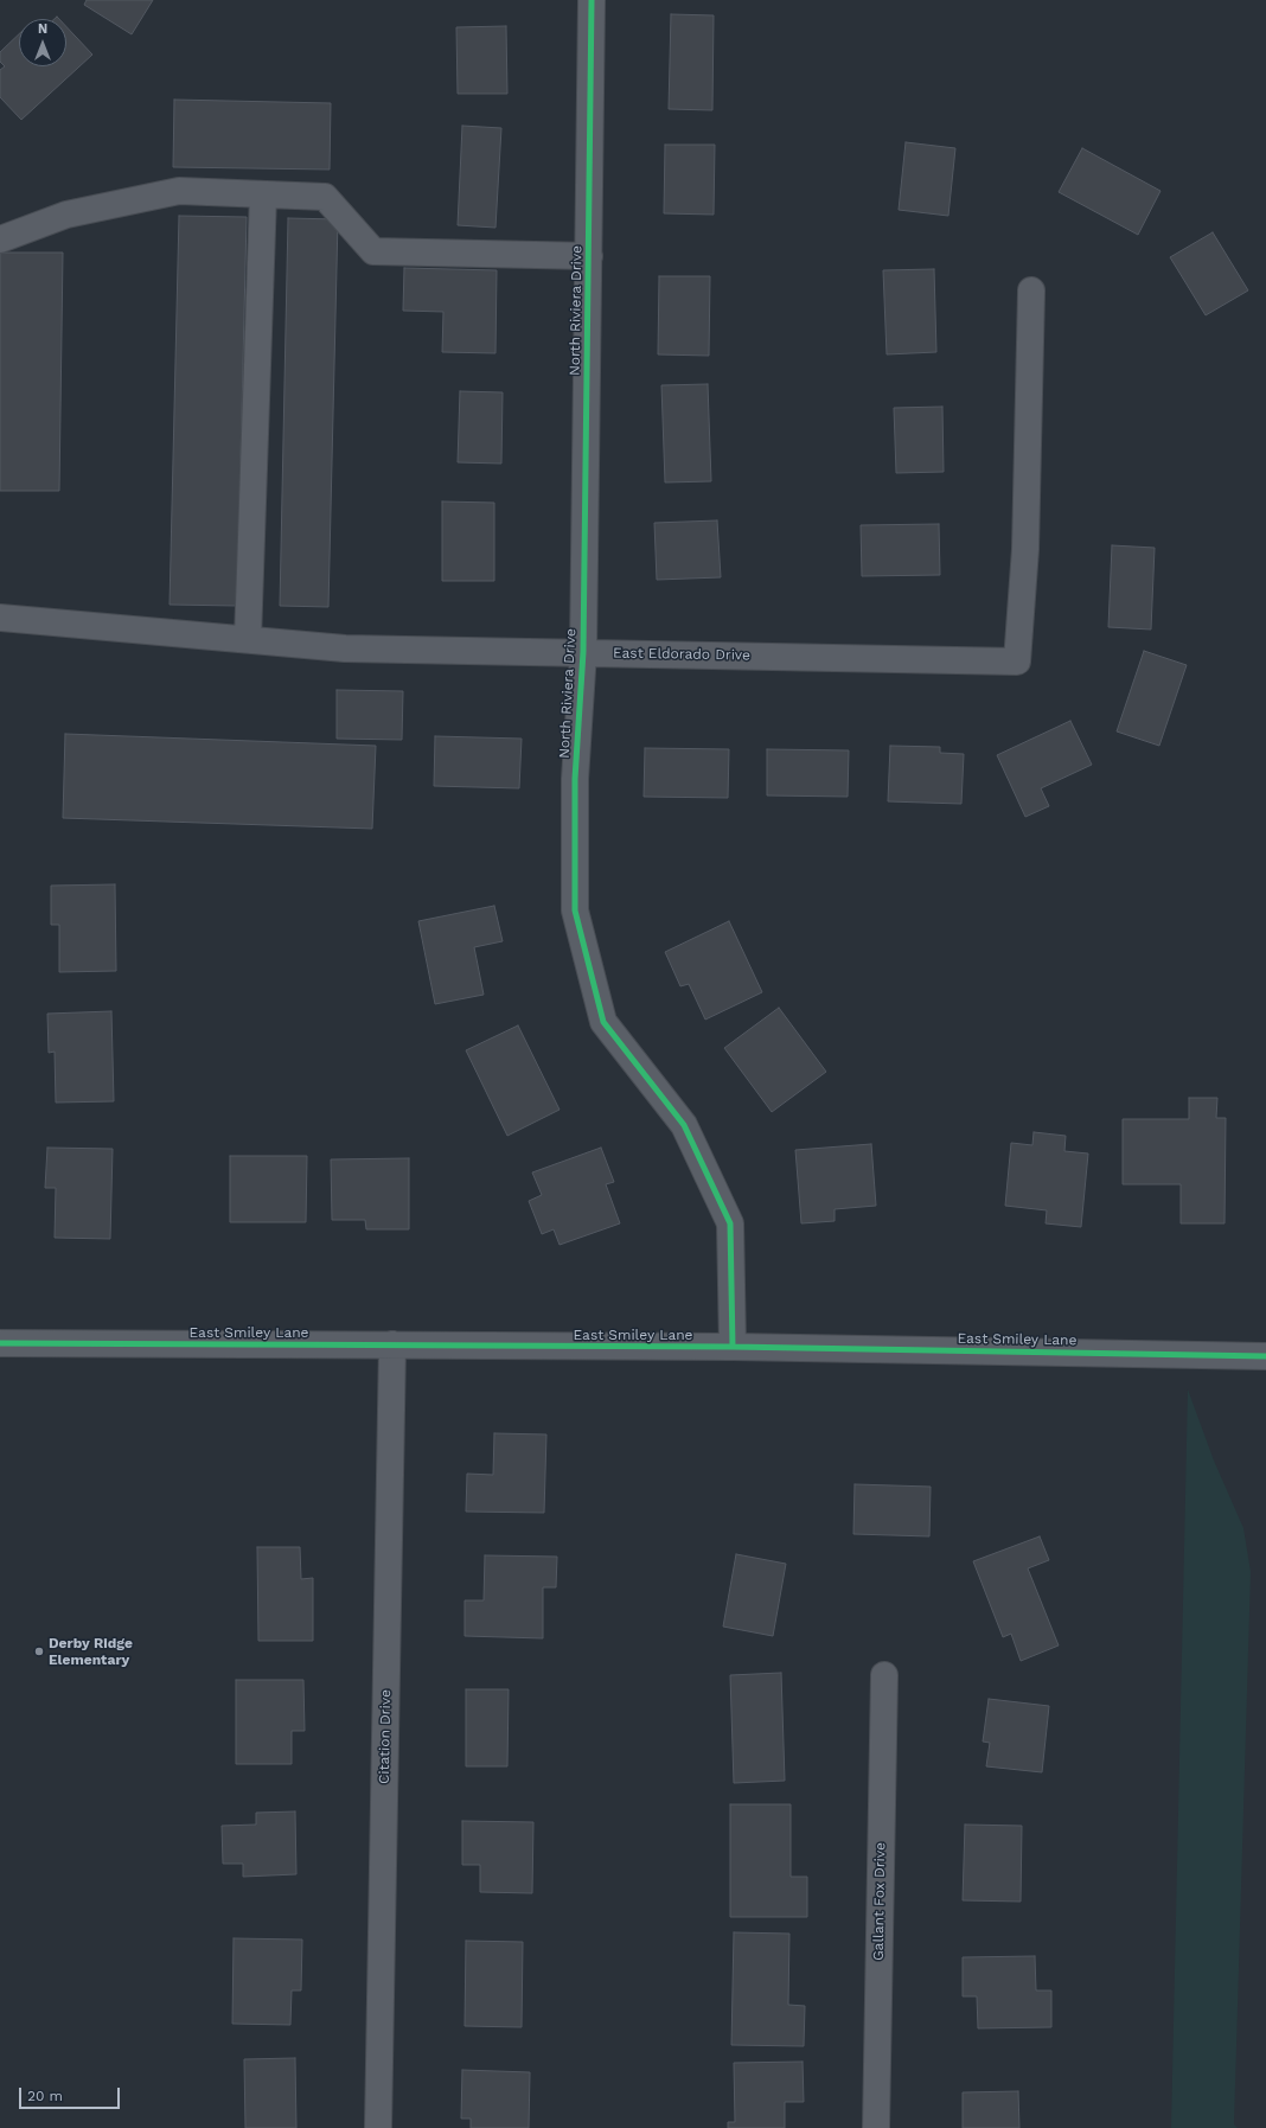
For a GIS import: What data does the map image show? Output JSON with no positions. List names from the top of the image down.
{
  "streets": {
    "street": [
      "North Riviera Drive",
      "East Eldorado Drive",
      "East Smiley Lane",
      "Citation Drive",
      "Gallant Fox Drive"
    ]
  },
  "crossings": [
    ["North Riviera Drive", "East Eldorado Drive"],
    ["North Riviera Drive", "East Smiley Lane"],
    ["East Smiley Lane", "Citation Drive"]
  ],
  "places": ["Derby Ridge Elementary"],
  "scale_bar": "20 m",
  "north": "top"
}
